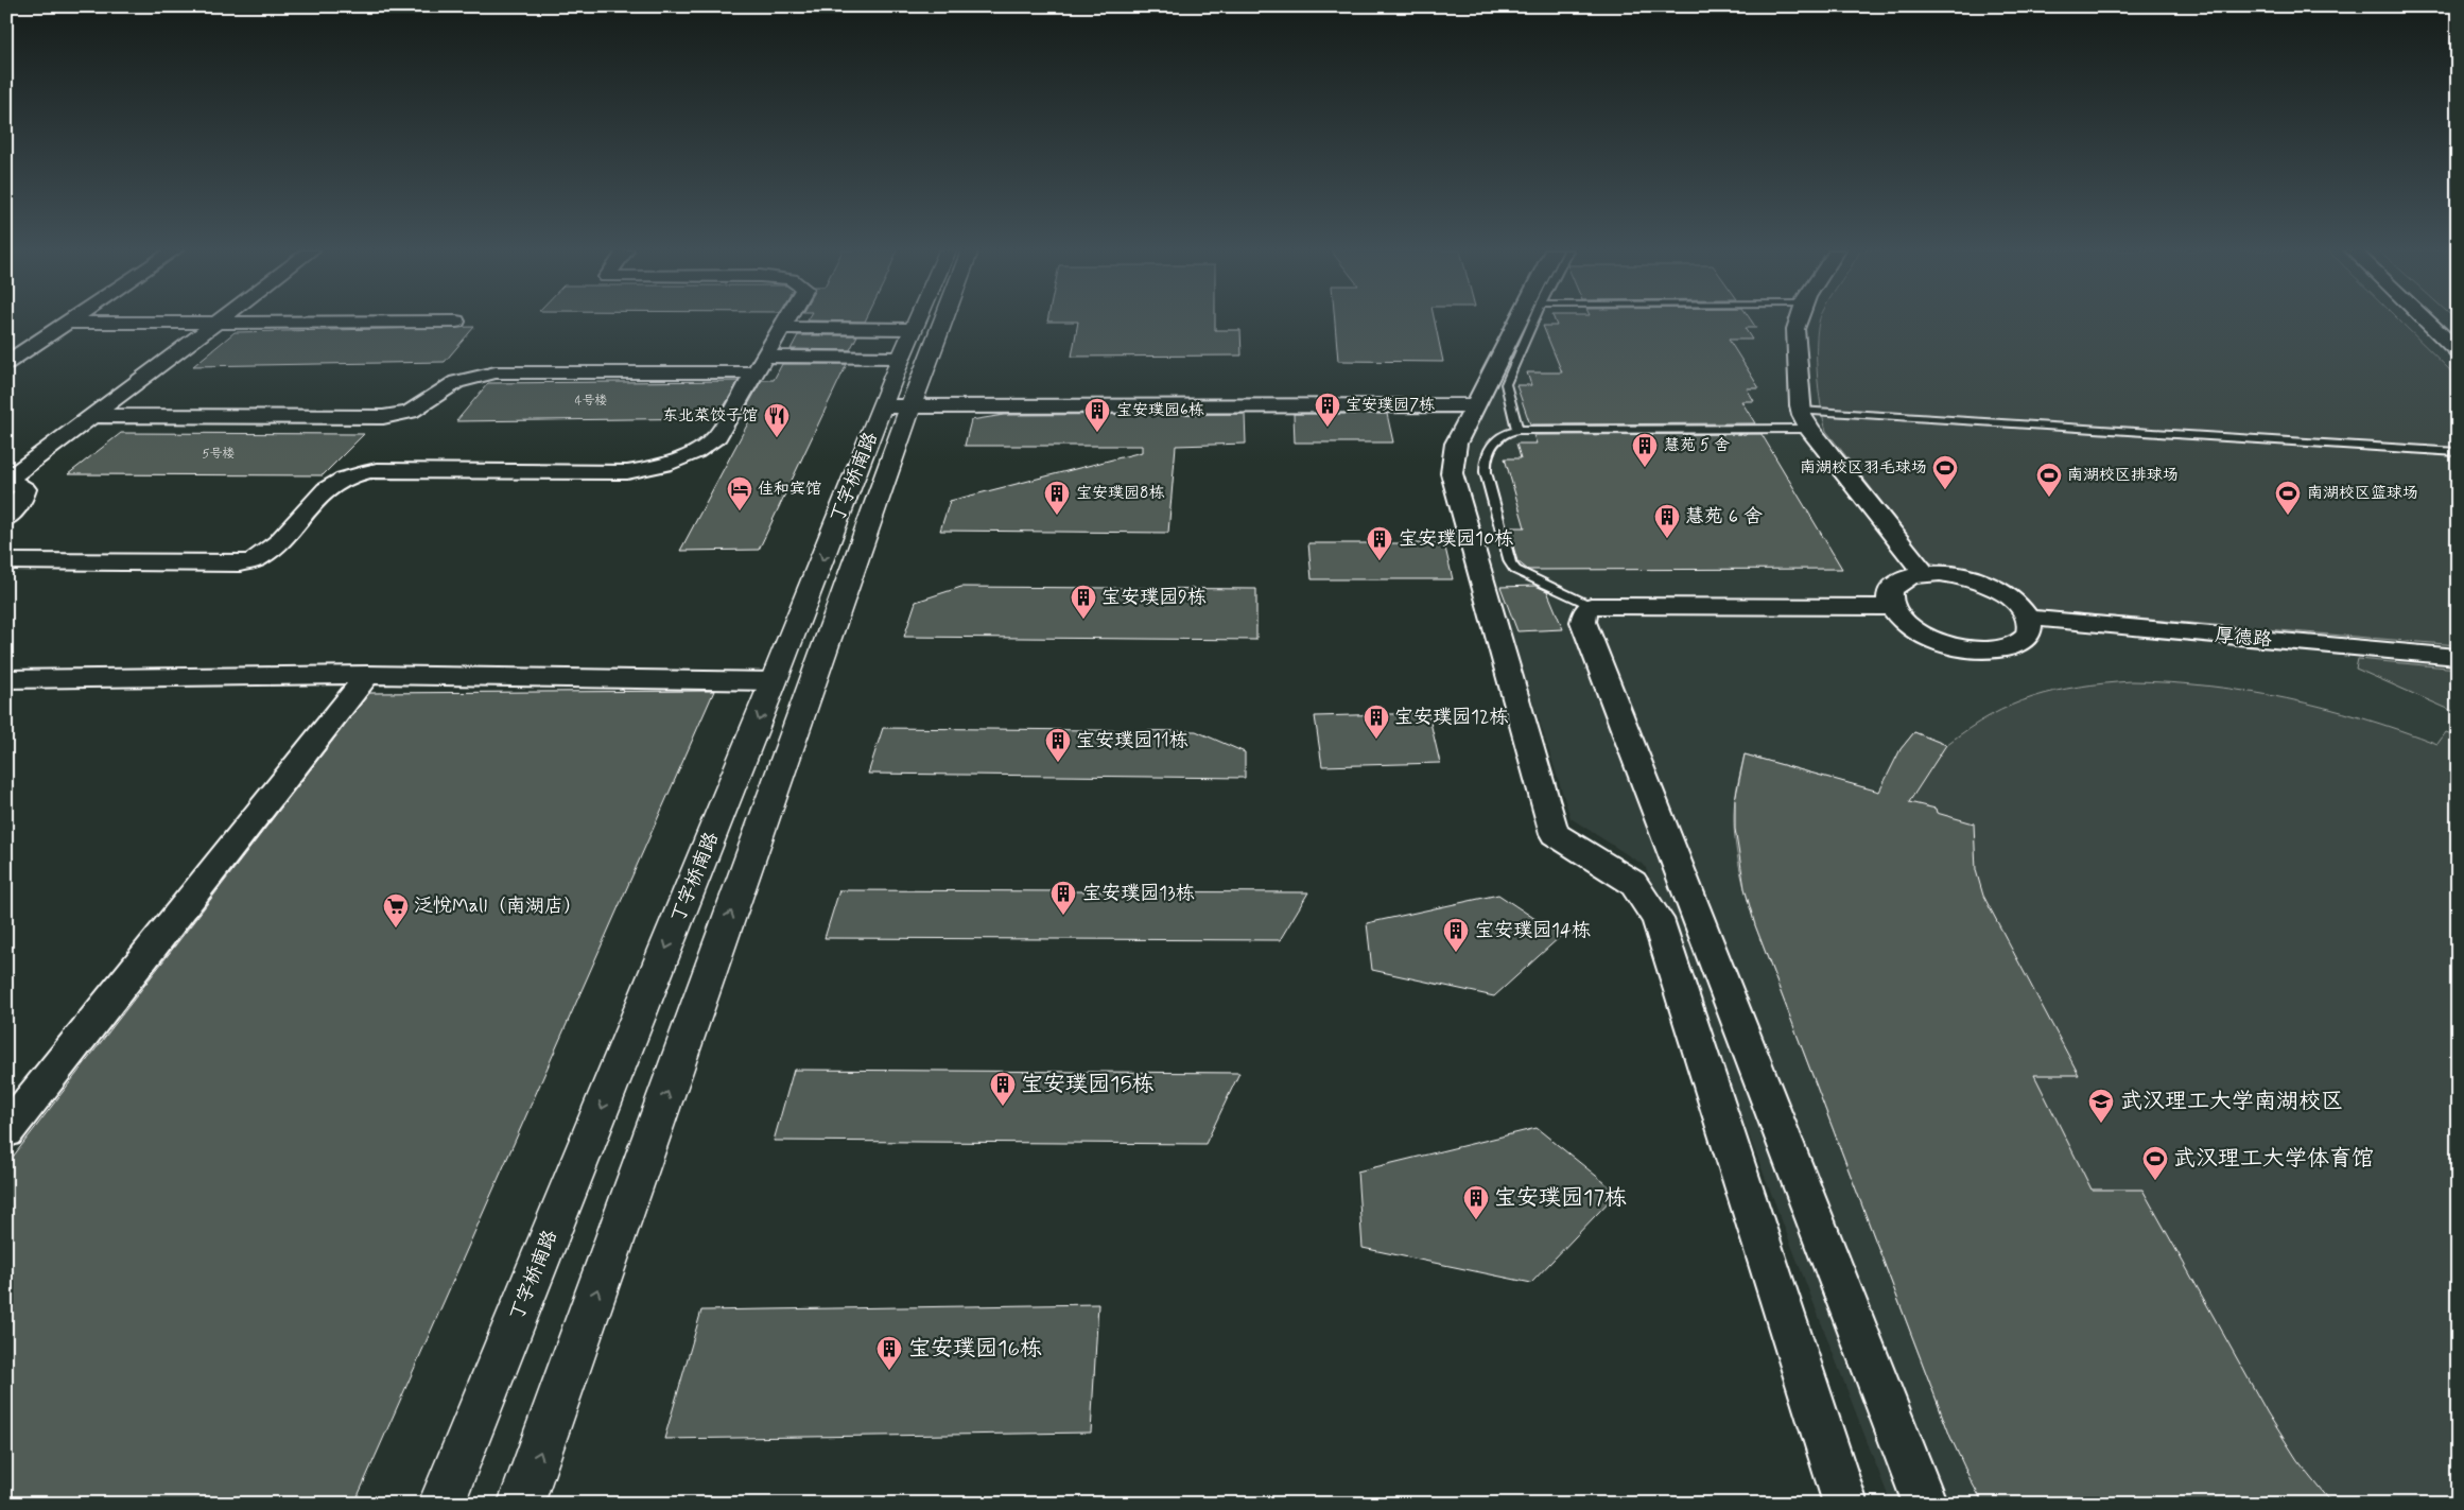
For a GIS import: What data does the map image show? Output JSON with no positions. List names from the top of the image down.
{
  "streets": {
    "main road": ["丁字桥南路"],
    "street": ["厚德路"]
  },
  "places": {
    "building": [
      "宝安璞园7栋",
      "宝安璞园6栋",
      "慧苑 5 舍",
      "宝安璞园8栋",
      "慧苑 6 舍",
      "宝安璞园10栋",
      "宝安璞园9栋",
      "宝安璞园12栋",
      "宝安璞园11栋",
      "宝安璞园13栋",
      "宝安璞园14栋",
      "宝安璞园15栋",
      "宝安璞园17栋",
      "宝安璞园16栋"
    ],
    "restaurant": ["东北菜饺子馆"],
    "sports": [
      "南湖校区羽毛球场",
      "南湖校区排球场",
      "南湖校区篮球场",
      "武汉理工大学体育馆"
    ],
    "hotel": ["佳和宾馆"],
    "supermarket": ["泛悦Mall（南湖店）"],
    "school or university": ["武汉理工大学南湖校区"]
  },
  "house_numbers": ["4号楼", "5号楼"]
}
